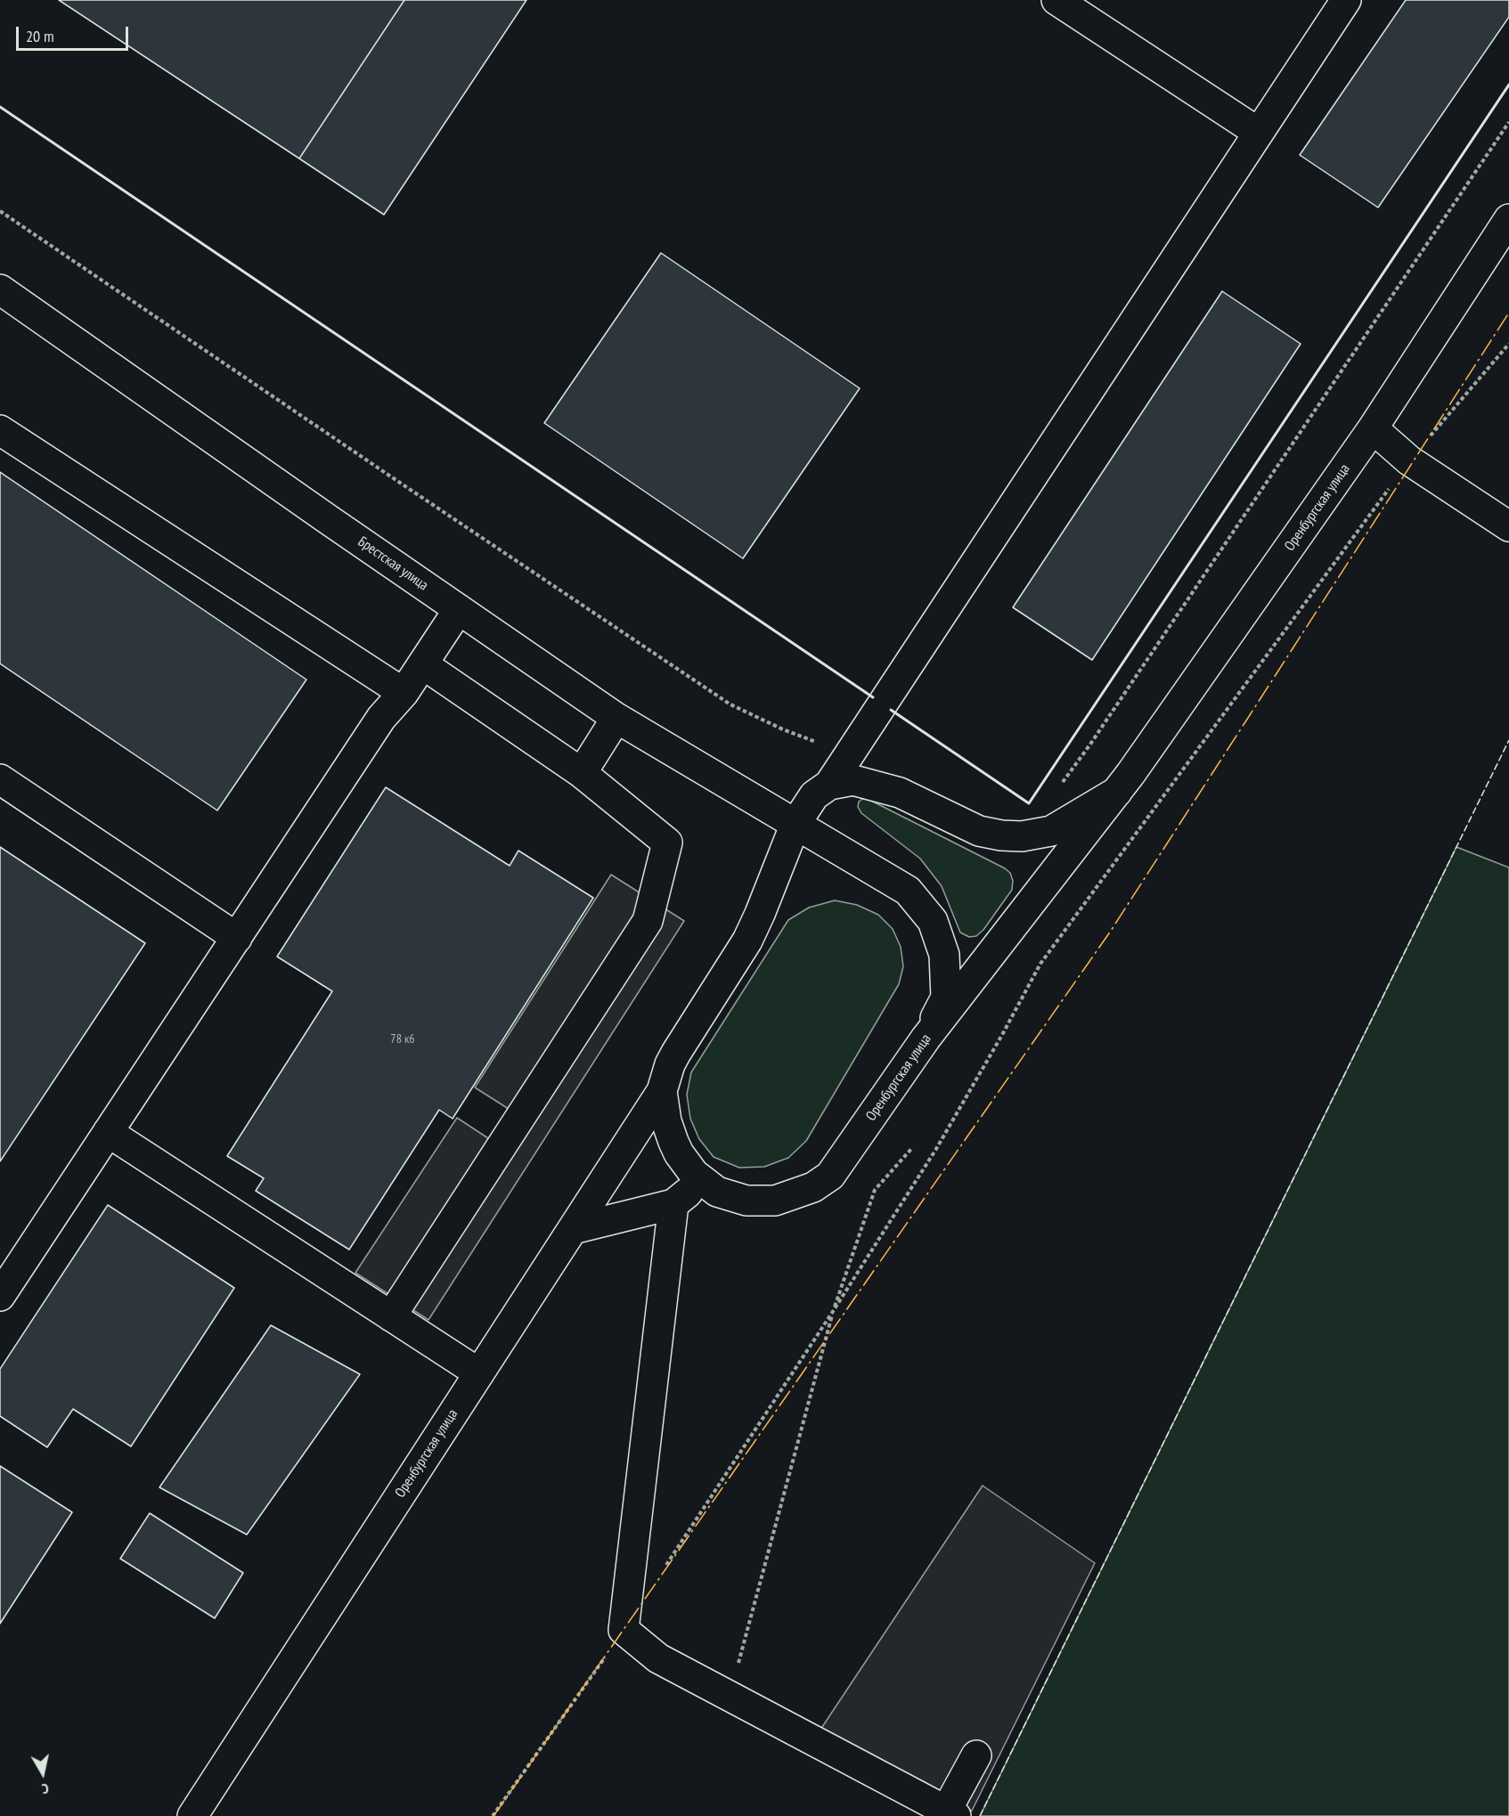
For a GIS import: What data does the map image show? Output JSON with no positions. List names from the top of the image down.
{
  "streets": {
    "street": ["Оренбургская улица", "Брестская улица"]
  },
  "crossings": [
    ["Оренбургская улица", "Брестская улица"]
  ],
  "house_numbers": ["78 к6"],
  "scale_bar": "20 m",
  "north": "bottom"
}
